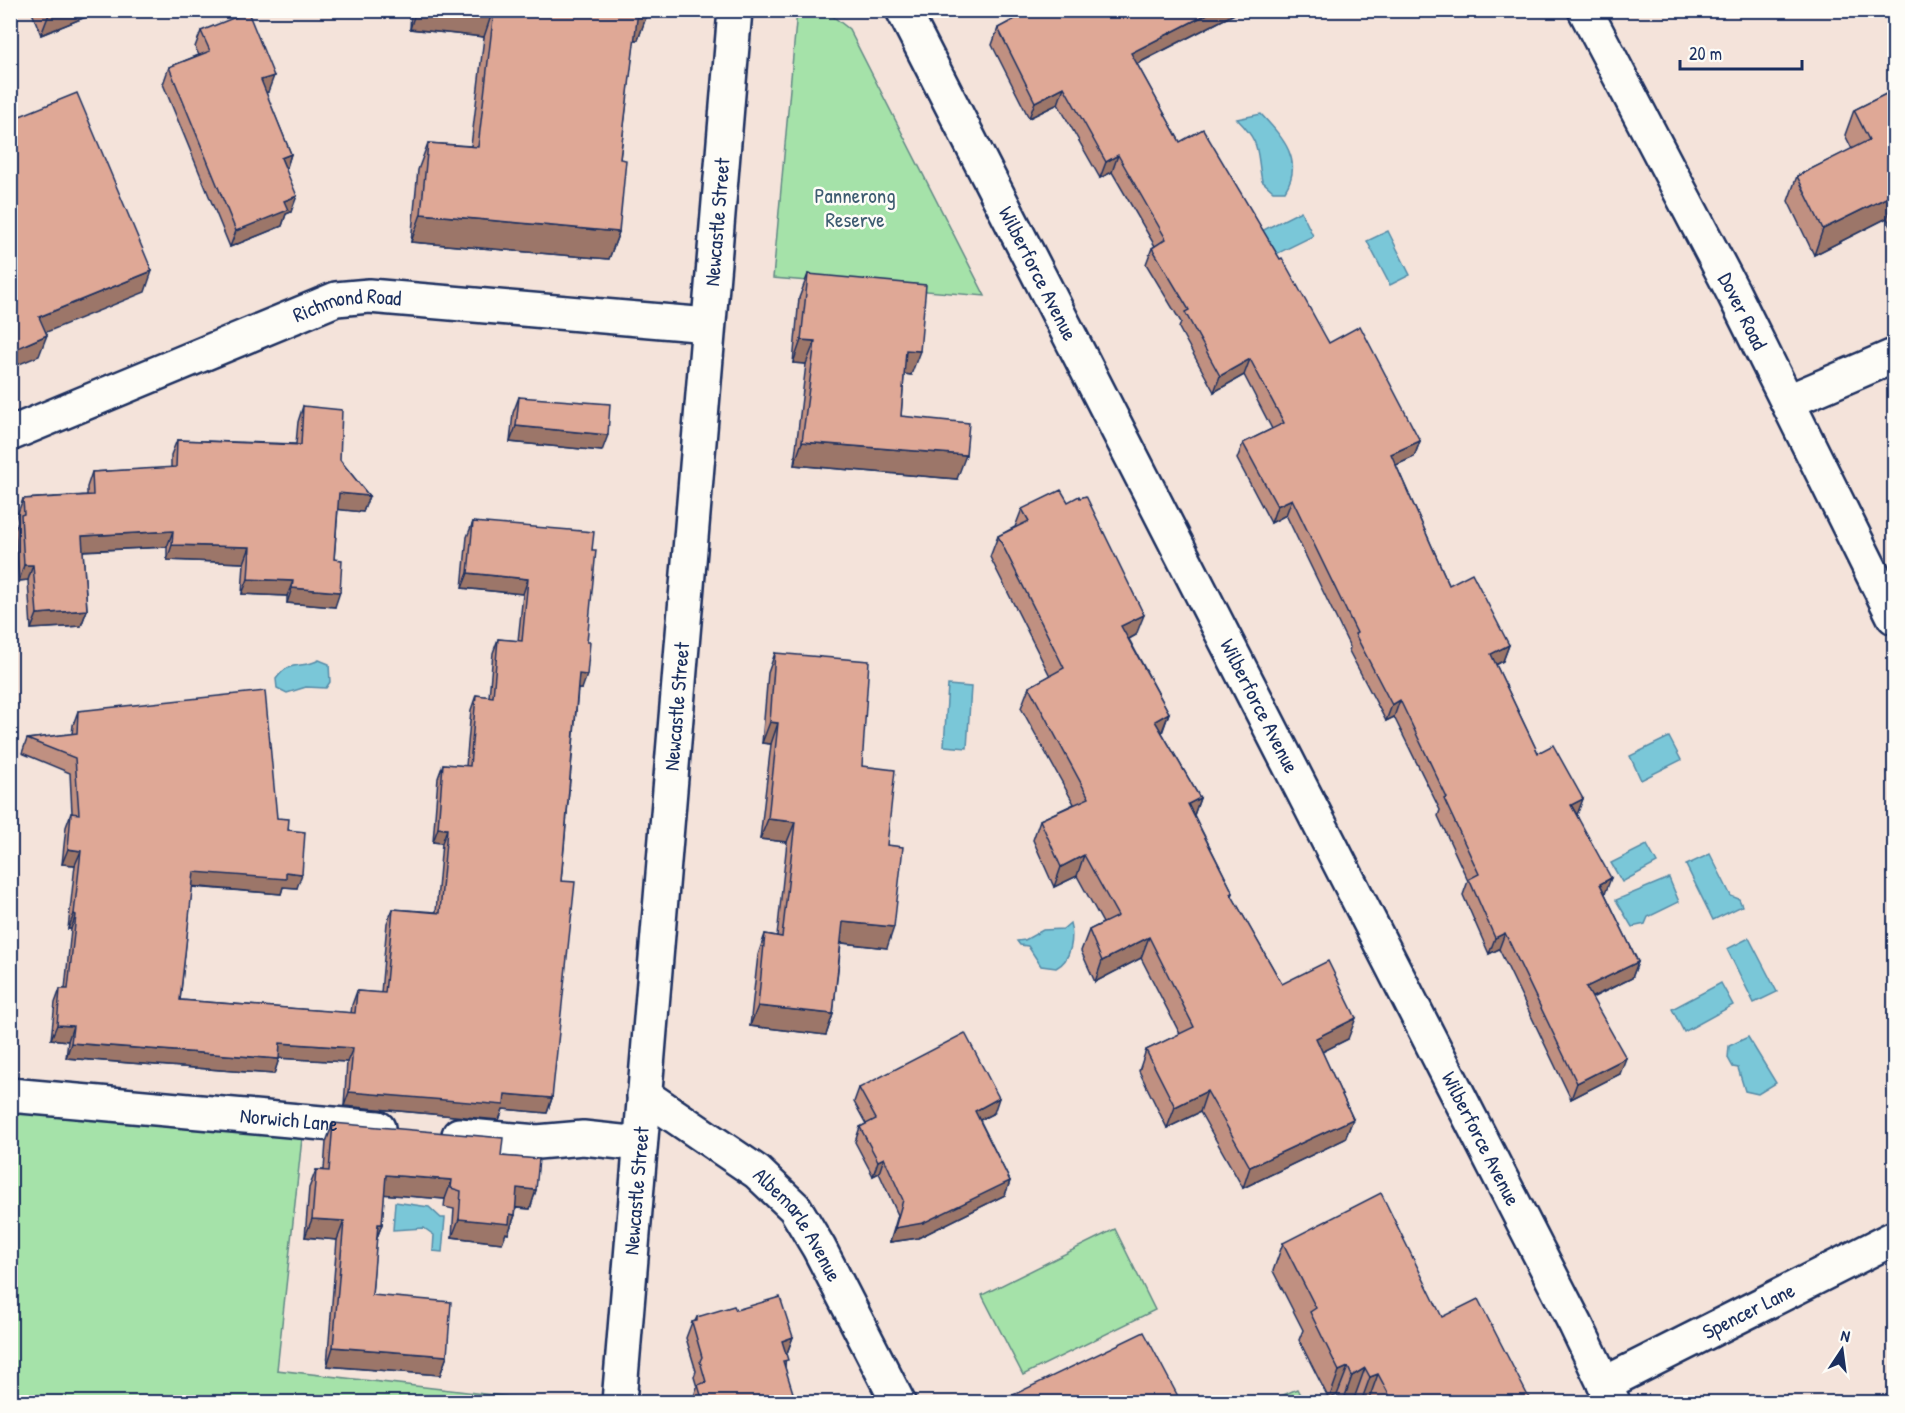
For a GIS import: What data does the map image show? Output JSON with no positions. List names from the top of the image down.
{
  "streets": {
    "street": [
      "Newcastle Street",
      "Wilberforce Avenue",
      "Richmond Road",
      "Dover Road",
      "Norwich Lane",
      "Albemarle Avenue",
      "Spencer Lane"
    ]
  },
  "crossings": [
    ["Newcastle Street", "Richmond Road"],
    ["Newcastle Street", "Norwich Lane"],
    ["Newcastle Street", "Albemarle Avenue"],
    ["Wilberforce Avenue", "Spencer Lane"]
  ],
  "parks": ["Pannerong Reserve"],
  "scale_bar": "20 m",
  "north": "top"
}
